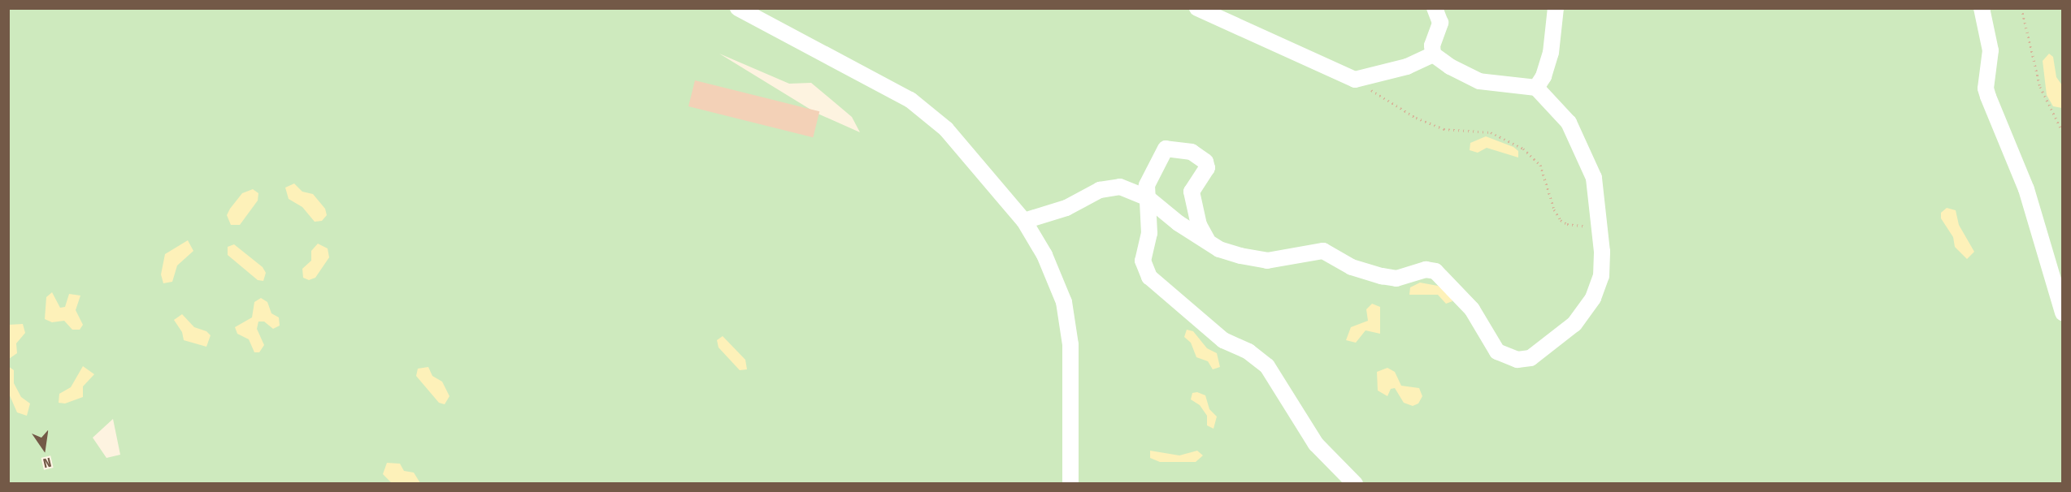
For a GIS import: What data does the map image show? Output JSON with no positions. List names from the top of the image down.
{
  "north": "bottom"
}
